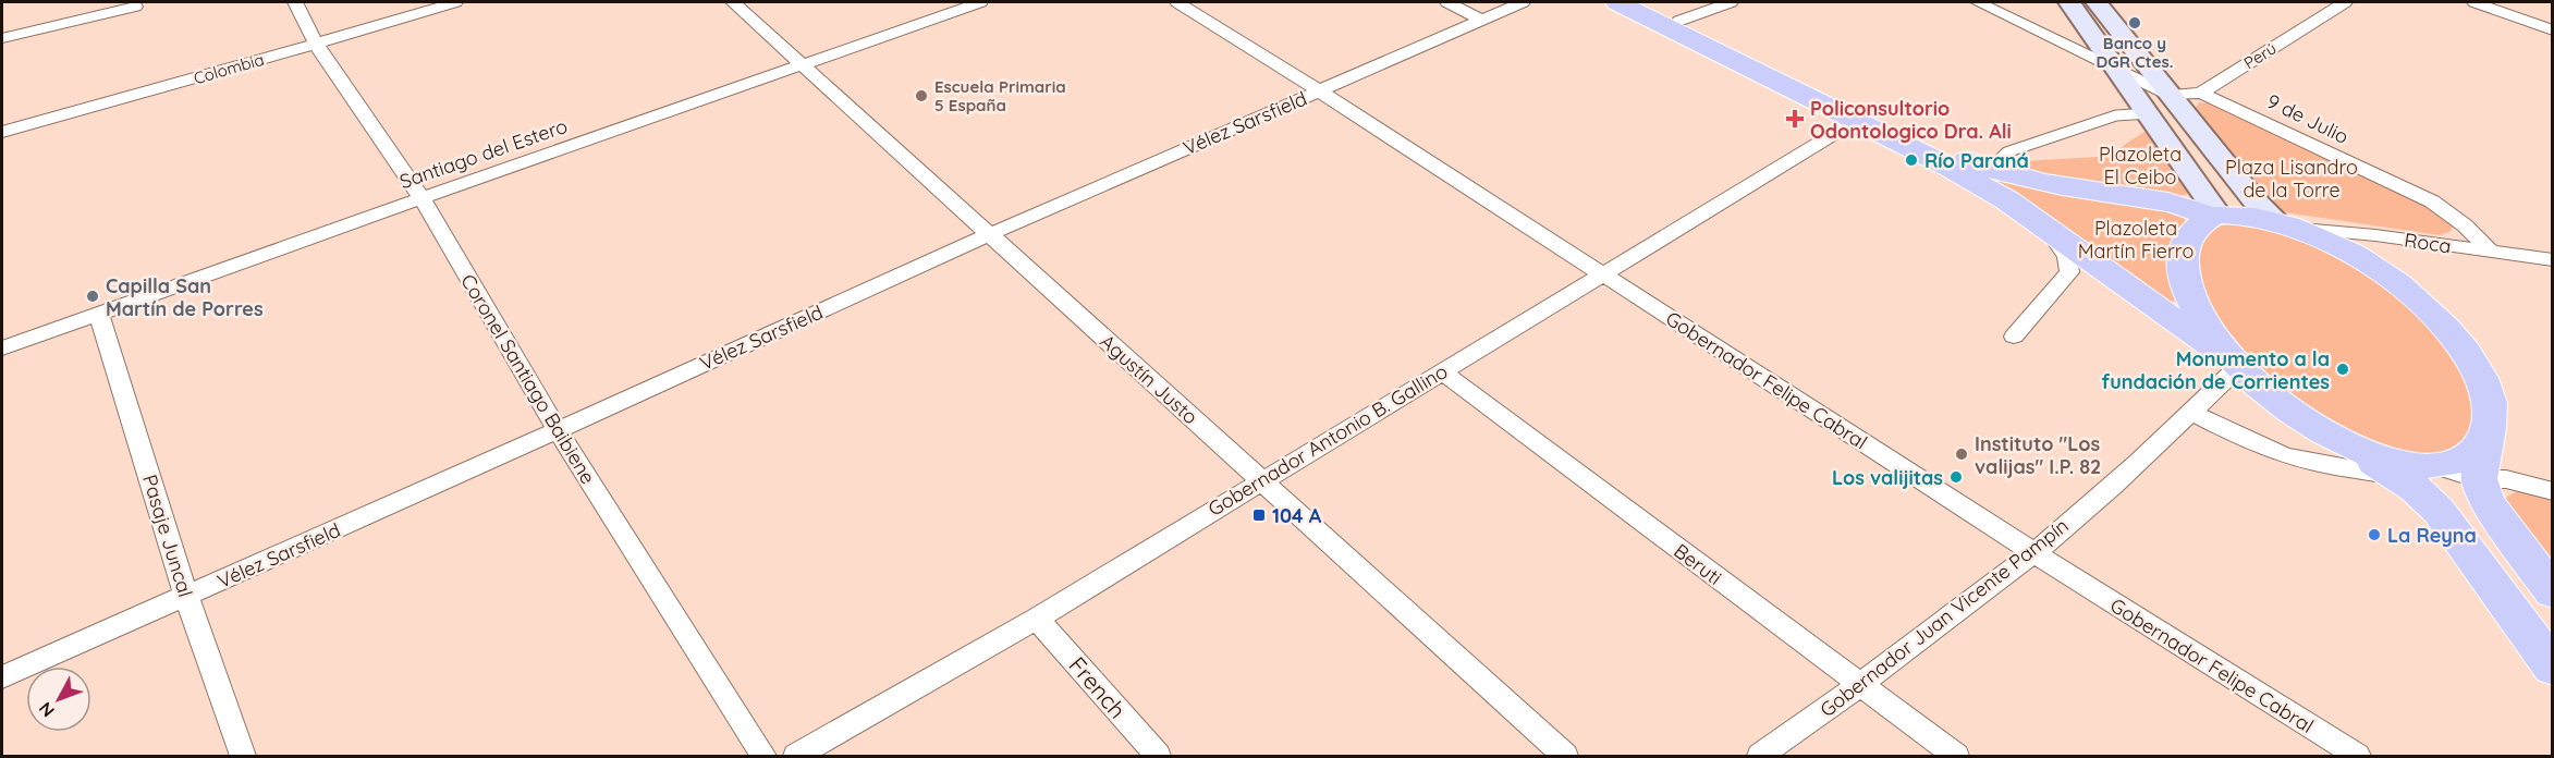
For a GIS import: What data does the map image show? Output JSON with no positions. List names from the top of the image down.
{
  "streets": {
    "street": [
      "Perú",
      "Colombia",
      "9 de Julio",
      "Vélez Sarsfield",
      "Santiago del Estero",
      "Roca",
      "Coronel Santiago Baibiene",
      "Agustín Justo",
      "Gobernador Felipe Cabral",
      "Gobernador Antonio B. Gallino",
      "Pasaje Juncal",
      "Beruti",
      "Gobernador Juan Vicente Pampín",
      "French"
    ]
  },
  "crossings": [
    ["Perú", "9 de Julio"],
    ["Colombia", "Coronel Santiago Baibiene"],
    ["9 de Julio", "Roca"],
    ["Vélez Sarsfield", "Coronel Santiago Baibiene"],
    ["Vélez Sarsfield", "Agustín Justo"],
    ["Vélez Sarsfield", "Gobernador Felipe Cabral"],
    ["Vélez Sarsfield", "Pasaje Juncal"],
    ["Santiago del Estero", "Coronel Santiago Baibiene"],
    ["Santiago del Estero", "Agustín Justo"],
    ["Santiago del Estero", "Pasaje Juncal"],
    ["Agustín Justo", "Gobernador Antonio B. Gallino"],
    ["Gobernador Felipe Cabral", "Gobernador Antonio B. Gallino"],
    ["Gobernador Felipe Cabral", "Gobernador Juan Vicente Pampín"],
    ["Gobernador Antonio B. Gallino", "Beruti"],
    ["Gobernador Antonio B. Gallino", "French"],
    ["Beruti", "Gobernador Juan Vicente Pampín"]
  ],
  "parks": ["Plazoleta El Ceibo", "Plaza Lisandro de la Torre", "Plazoleta Martín Fierro"],
  "places": {
    "other": [
      "Banco y DGR Ctes.",
      "Escuela Primaria 5 España",
      "Río Paraná",
      "Capilla San Martín de Porres",
      "Monumento a la fundación de Corrientes",
      "Instituto \"Los valijas\" I.P. 82",
      "Los valijitas",
      "La Reyna"
    ],
    "health": ["Policonsultorio Odontologico Dra. Ali"],
    "transit": ["104 A"]
  },
  "north": "bottom left"
}
